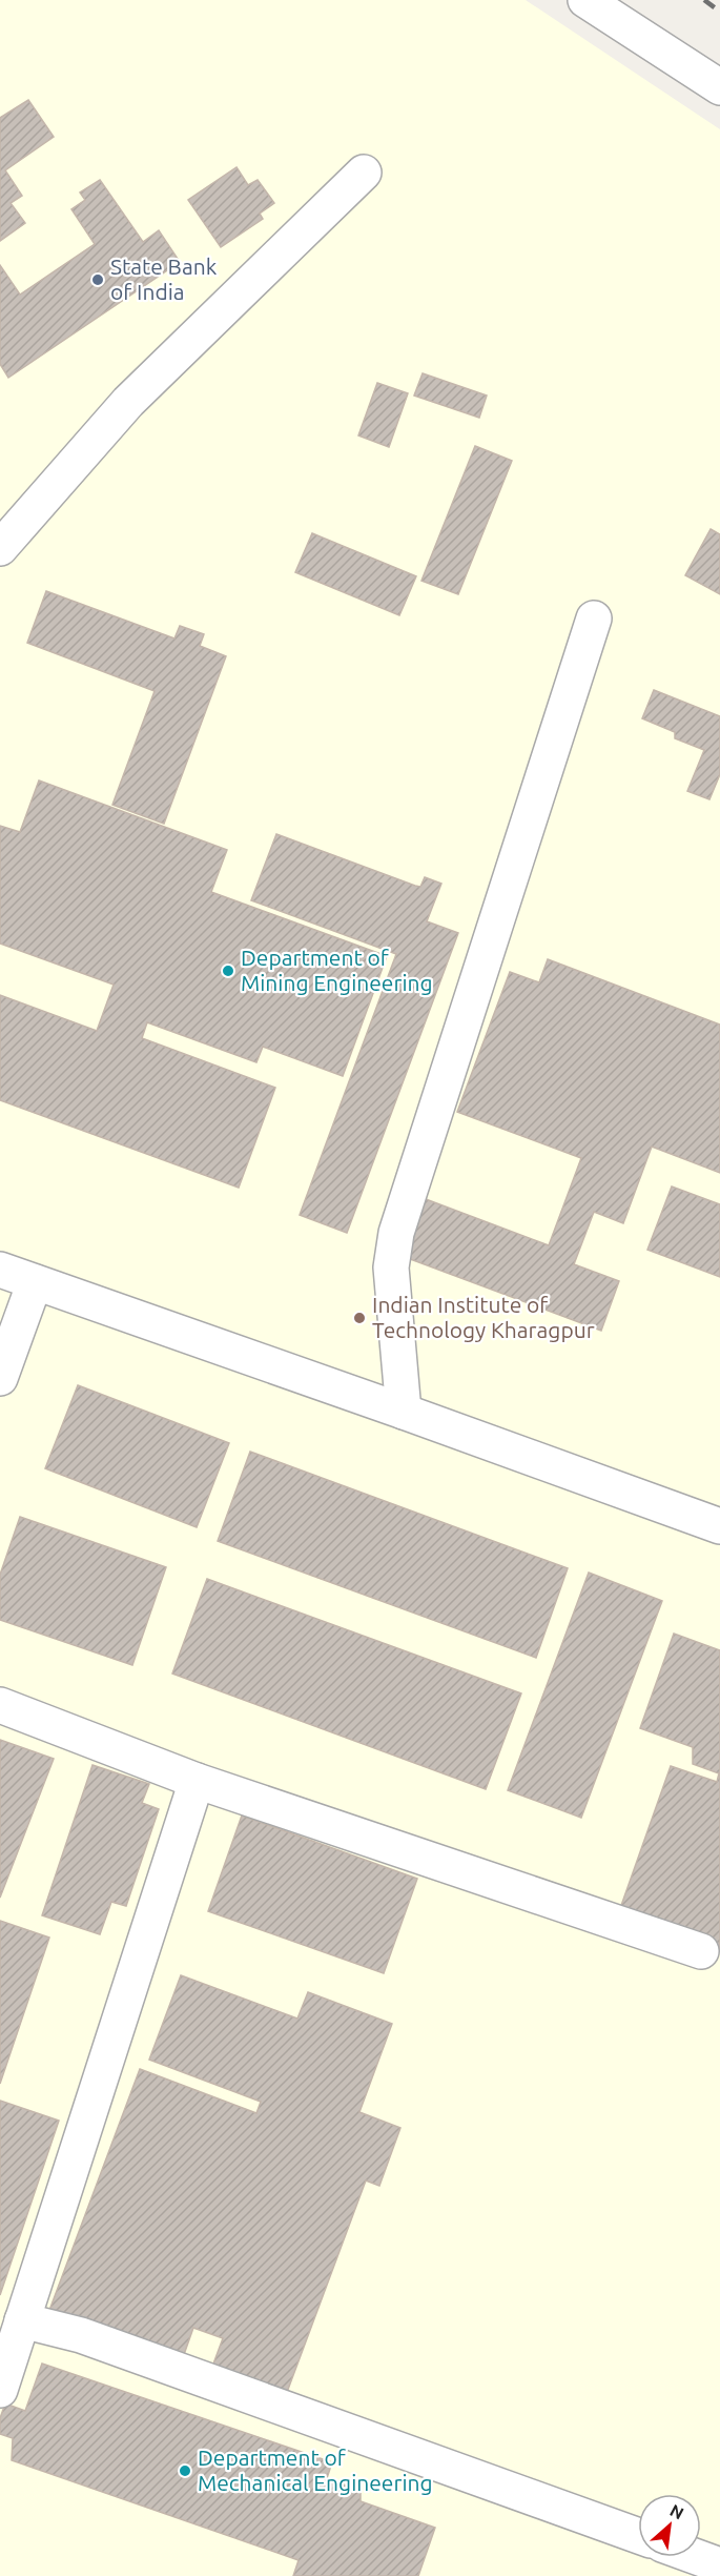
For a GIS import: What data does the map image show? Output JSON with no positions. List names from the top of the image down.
{
  "places": [
    "State Bank of India",
    "Department of Mining Engineering",
    "Indian Institute of Technology Kharagpur",
    "Department of Mechanical Engineering"
  ],
  "north": "top right"
}
